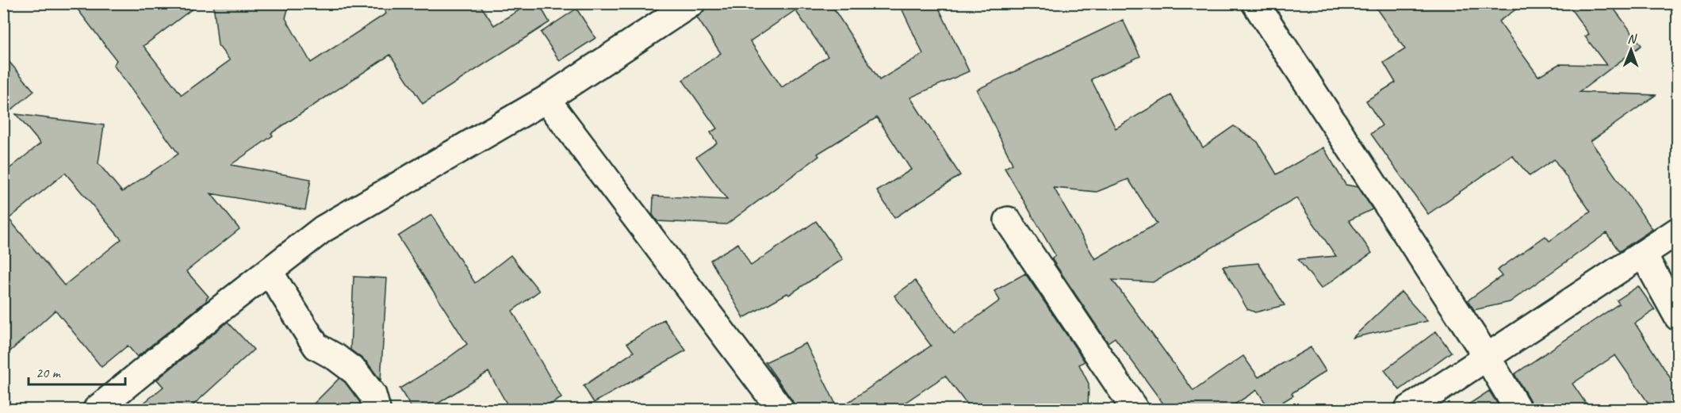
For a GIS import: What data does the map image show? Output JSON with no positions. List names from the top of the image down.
{
  "scale_bar": "20 m",
  "north": "top"
}
